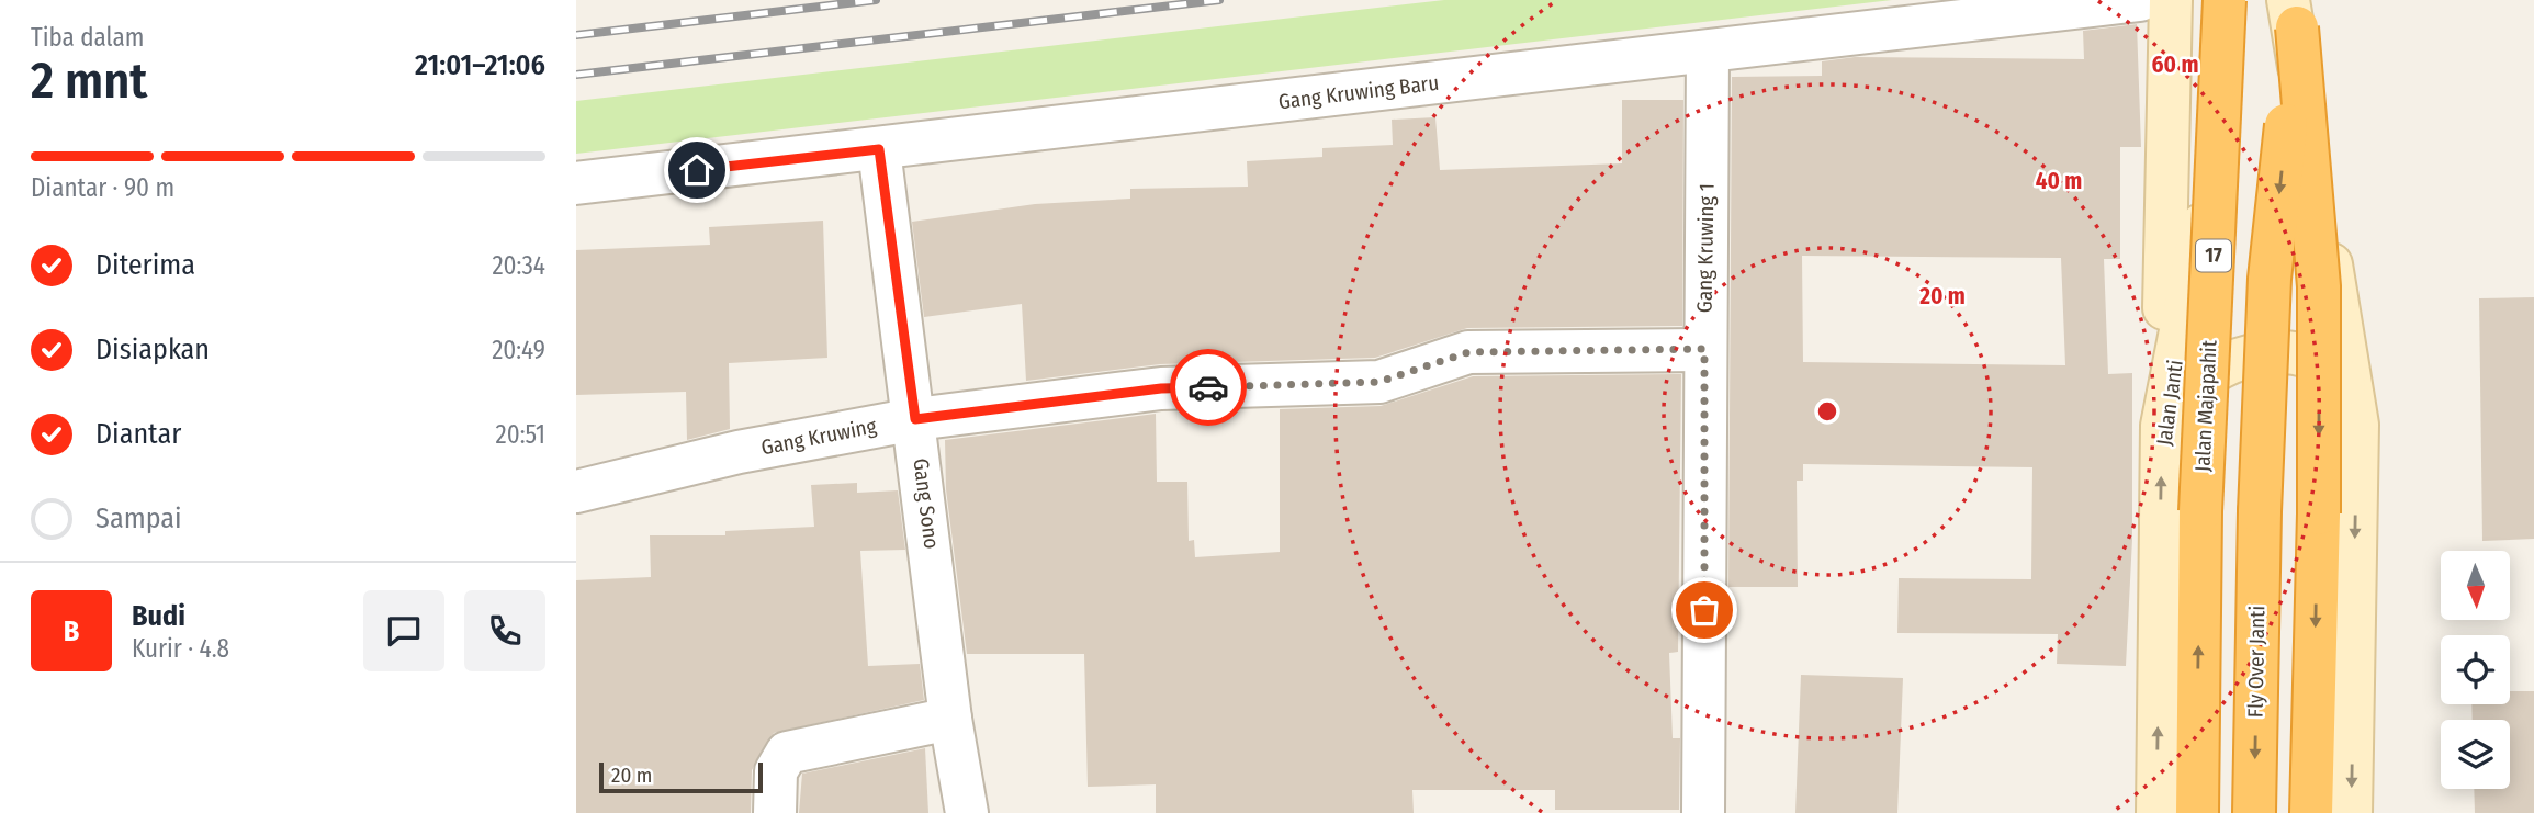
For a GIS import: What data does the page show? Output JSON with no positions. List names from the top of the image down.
{
  "streets": {
    "highway": ["17", "Jalan Majapahit", "Fly Over Janti"],
    "street": [
      "Gang Kruwing Baru",
      "Gang Kruwing 1",
      "Jalan Janti",
      "Gang Kruwing",
      "Gang Sono"
    ]
  },
  "crossings": [
    ["Gang Kruwing Baru", "Gang Kruwing 1"],
    ["Gang Kruwing Baru", "Gang Sono"],
    ["Gang Kruwing 1", "Gang Kruwing"],
    ["Gang Kruwing", "Gang Sono"]
  ],
  "scale_bar": "20 m",
  "north": "bottom",
  "page": {
    "heading": ["2 mnt", "Tiba dalam", "21:01–21:06"],
    "panel": ["Budi", "Kurir · 4.8"],
    "bar": "Diantar · 90 m",
    "list": [
      ["Diterima", "20:34"],
      ["Disiapkan", "20:49"],
      ["Diantar", "20:51"],
      "Sampai"
    ],
    "round": "B",
    "scale": "20 m"
  },
  "rings": ["60 m", "40 m", "20 m"]
}
